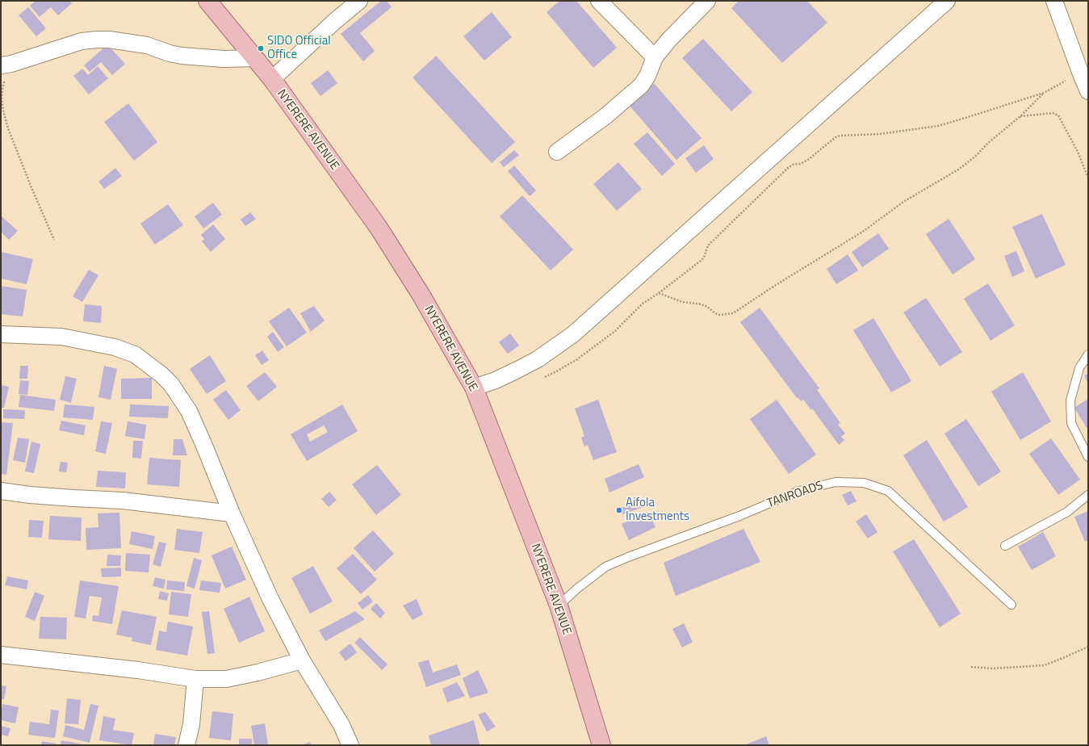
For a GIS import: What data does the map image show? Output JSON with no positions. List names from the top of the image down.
{
  "streets": {
    "main road": ["NYERERE AVENUE"],
    "lane": ["TANROADS"]
  },
  "crossings": [
    ["NYERERE AVENUE", "TANROADS"]
  ],
  "places": ["SIDO Official Office", "Aifola Investments"]
}
